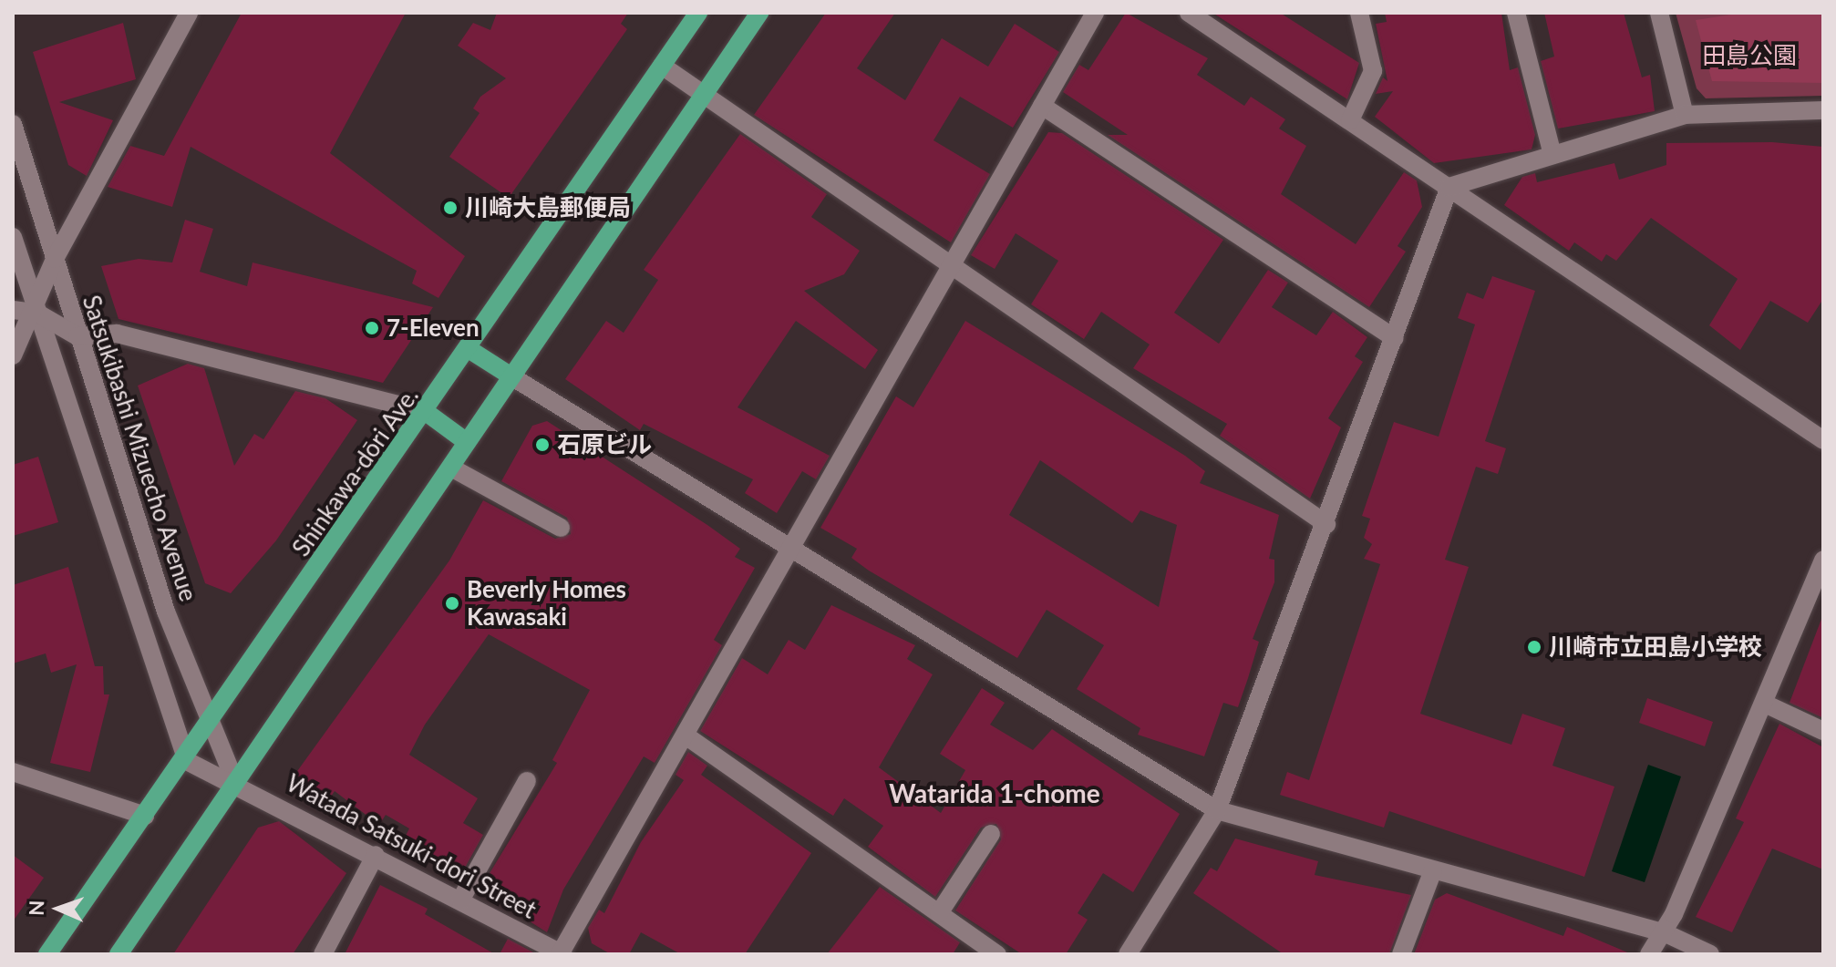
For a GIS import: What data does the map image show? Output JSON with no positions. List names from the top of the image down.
{
  "streets": {
    "main road": ["Shinkawa-dōri Ave."],
    "street": ["Satsukibashi Mizuecho Avenue", "Watada Satsuki-dori Street"]
  },
  "crossings": [
    ["Satsukibashi Mizuecho Avenue", "Shinkawa-dōri Ave."],
    ["Satsukibashi Mizuecho Avenue", "Watada Satsuki-dori Street"],
    ["Shinkawa-dōri Ave.", "Watada Satsuki-dori Street"]
  ],
  "districts": ["Watarida 1-chome"],
  "parks": ["田島公園"],
  "places": [
    "川崎大島郵便局",
    "7-Eleven",
    "石原ビル",
    "Beverly Homes Kawasaki",
    "川崎市立田島小学校"
  ],
  "north": "left"
}
